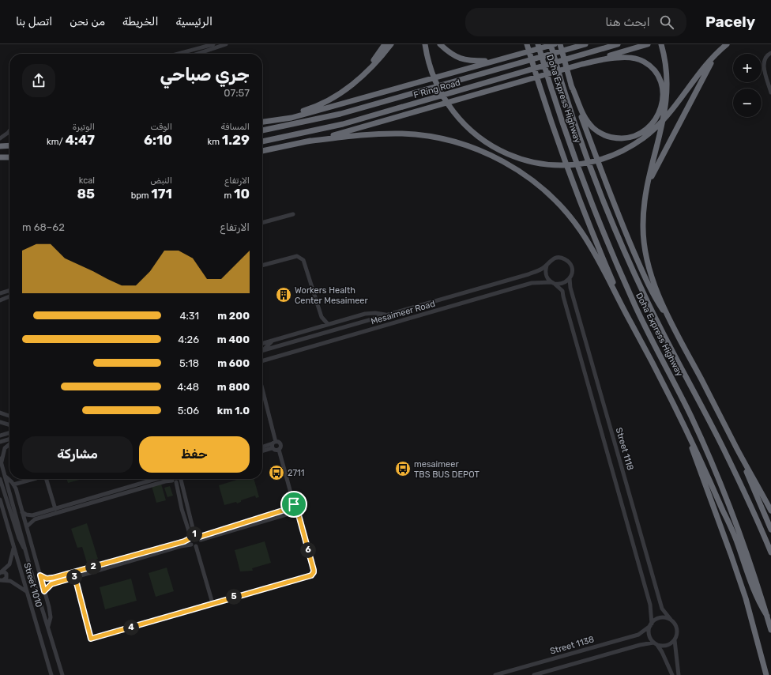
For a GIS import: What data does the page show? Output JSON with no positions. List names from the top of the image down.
{
  "streets": {
    "highway": ["F Ring Road", "Doha Express Highway"],
    "street": [
      "Mesaimeer Road",
      "Street 1118",
      "Street 1010",
      "Street 1138"
    ]
  },
  "crossings": [
    ["Mesaimeer Road", "Street 1118"],
    ["Street 1118", "Street 1138"]
  ],
  "places": {
    "building": ["Workers Health Center Mesaimeer"],
    "bus stop": ["mesaimeer TBS BUS DEPOT", "2711"]
  },
  "page": {
    "header": "Pacely",
    "search": "ابحث هنا",
    "nav": [
      "الرئيسية",
      "الخريطة",
      "من نحن",
      "اتصل بنا"
    ],
    "map_buttons": ["+", "−"],
    "heading": ["جري صباحي", "07:57"],
    "stats": [
      ["المسافة", "1.29 km"],
      ["الوقت", "6:10"],
      ["الوتيرة", "4:47 /km"],
      ["الارتفاع", "10 m"],
      ["النبض", "171 bpm"],
      ["kcal", "85"]
    ],
    "chart": ["الارتفاع", "62–68 m"],
    "list": [
      {
        "name": "200 m",
        "note": "4:31"
      },
      {
        "name": "400 m",
        "note": "4:26"
      },
      {
        "name": "600 m",
        "note": "5:18"
      },
      {
        "name": "800 m",
        "note": "4:48"
      },
      {
        "name": "1.0 km",
        "note": "5:06"
      }
    ],
    "buttons": ["حفظ", "مشاركة"],
    "pins": [
      "1",
      "6",
      "2",
      "3",
      "5",
      "4"
    ]
  }
}
